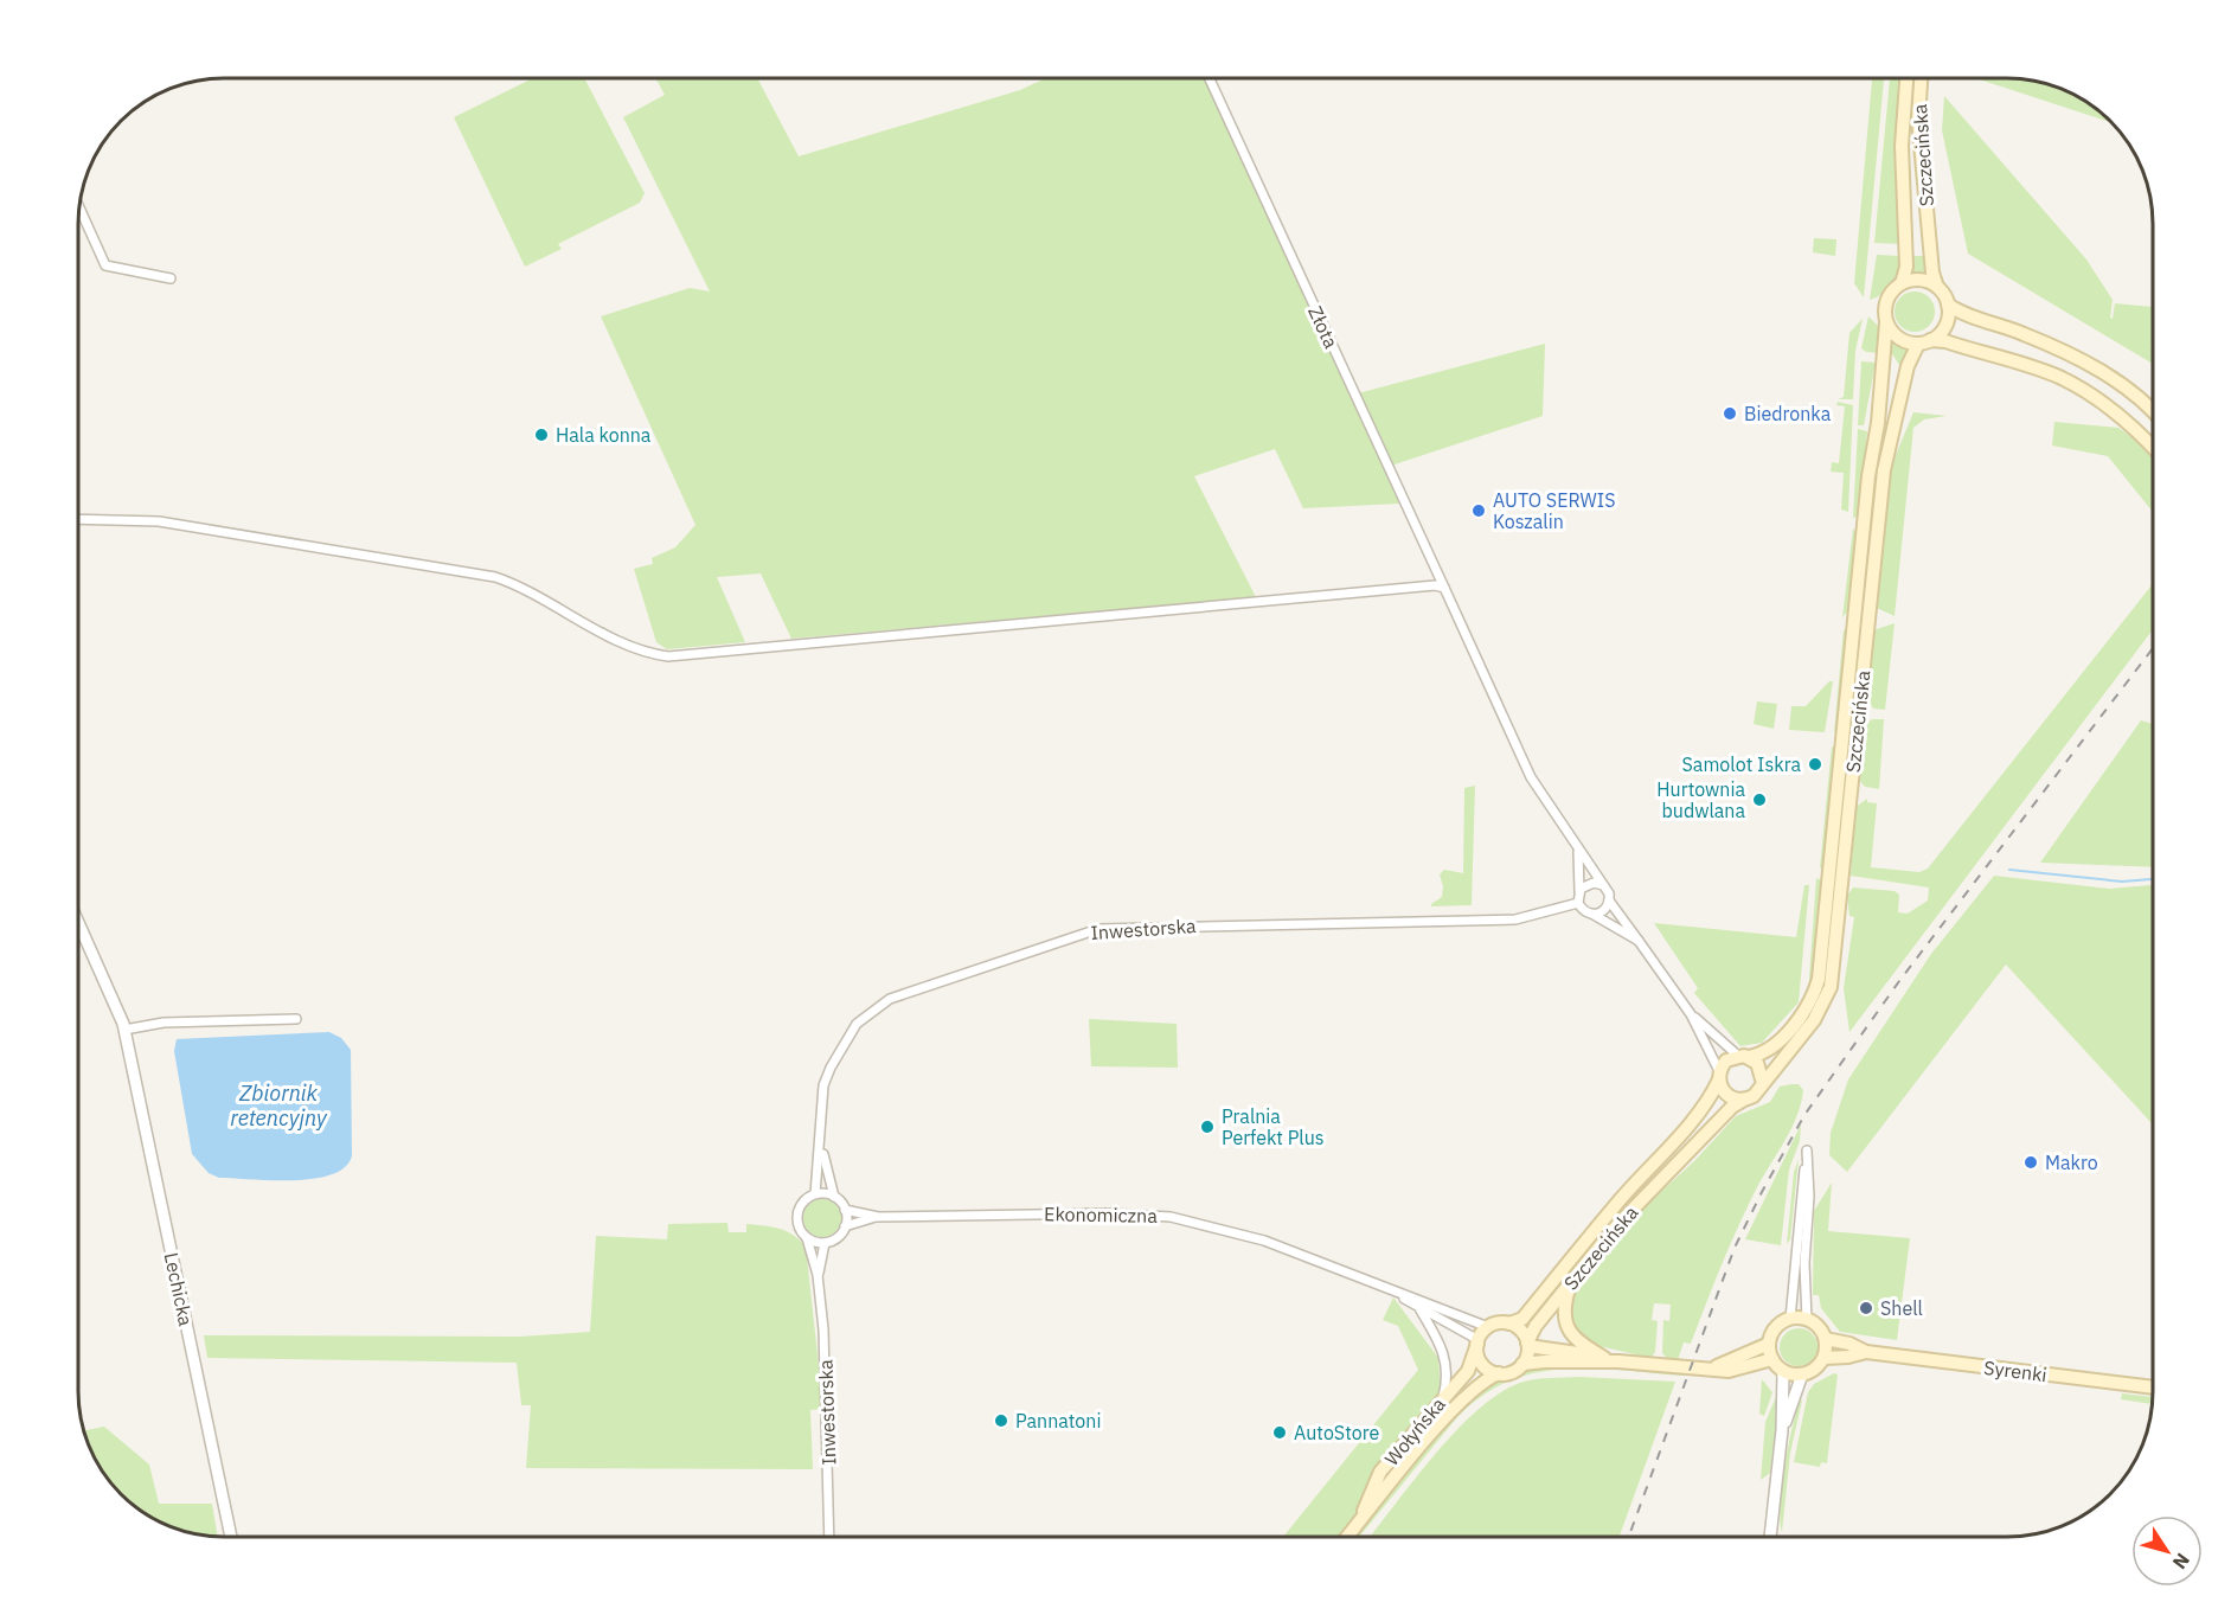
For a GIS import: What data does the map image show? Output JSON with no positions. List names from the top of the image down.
{
  "streets": {
    "main road": ["Szczecińska", "Syrenki", "Wołyńska"],
    "street": [
      "Złota",
      "Inwestorska",
      "Ekonomiczna",
      "Lechicka"
    ]
  },
  "crossings": [
    ["Szczecińska", "Ekonomiczna"],
    ["Szczecińska", "Wołyńska"],
    ["Złota", "Inwestorska"],
    ["Inwestorska", "Ekonomiczna"],
    ["Ekonomiczna", "Wołyńska"]
  ],
  "water": ["Zbiornik retencyjny"],
  "places": [
    "Biedronka",
    "Hala konna",
    "AUTO SERWIS Koszalin",
    "Samolot Iskra",
    "Hurtownia budwlana",
    "Pralnia Perfekt Plus",
    "Makro",
    "Shell",
    "Pannatoni",
    "AutoStore"
  ],
  "north": "bottom right"
}
